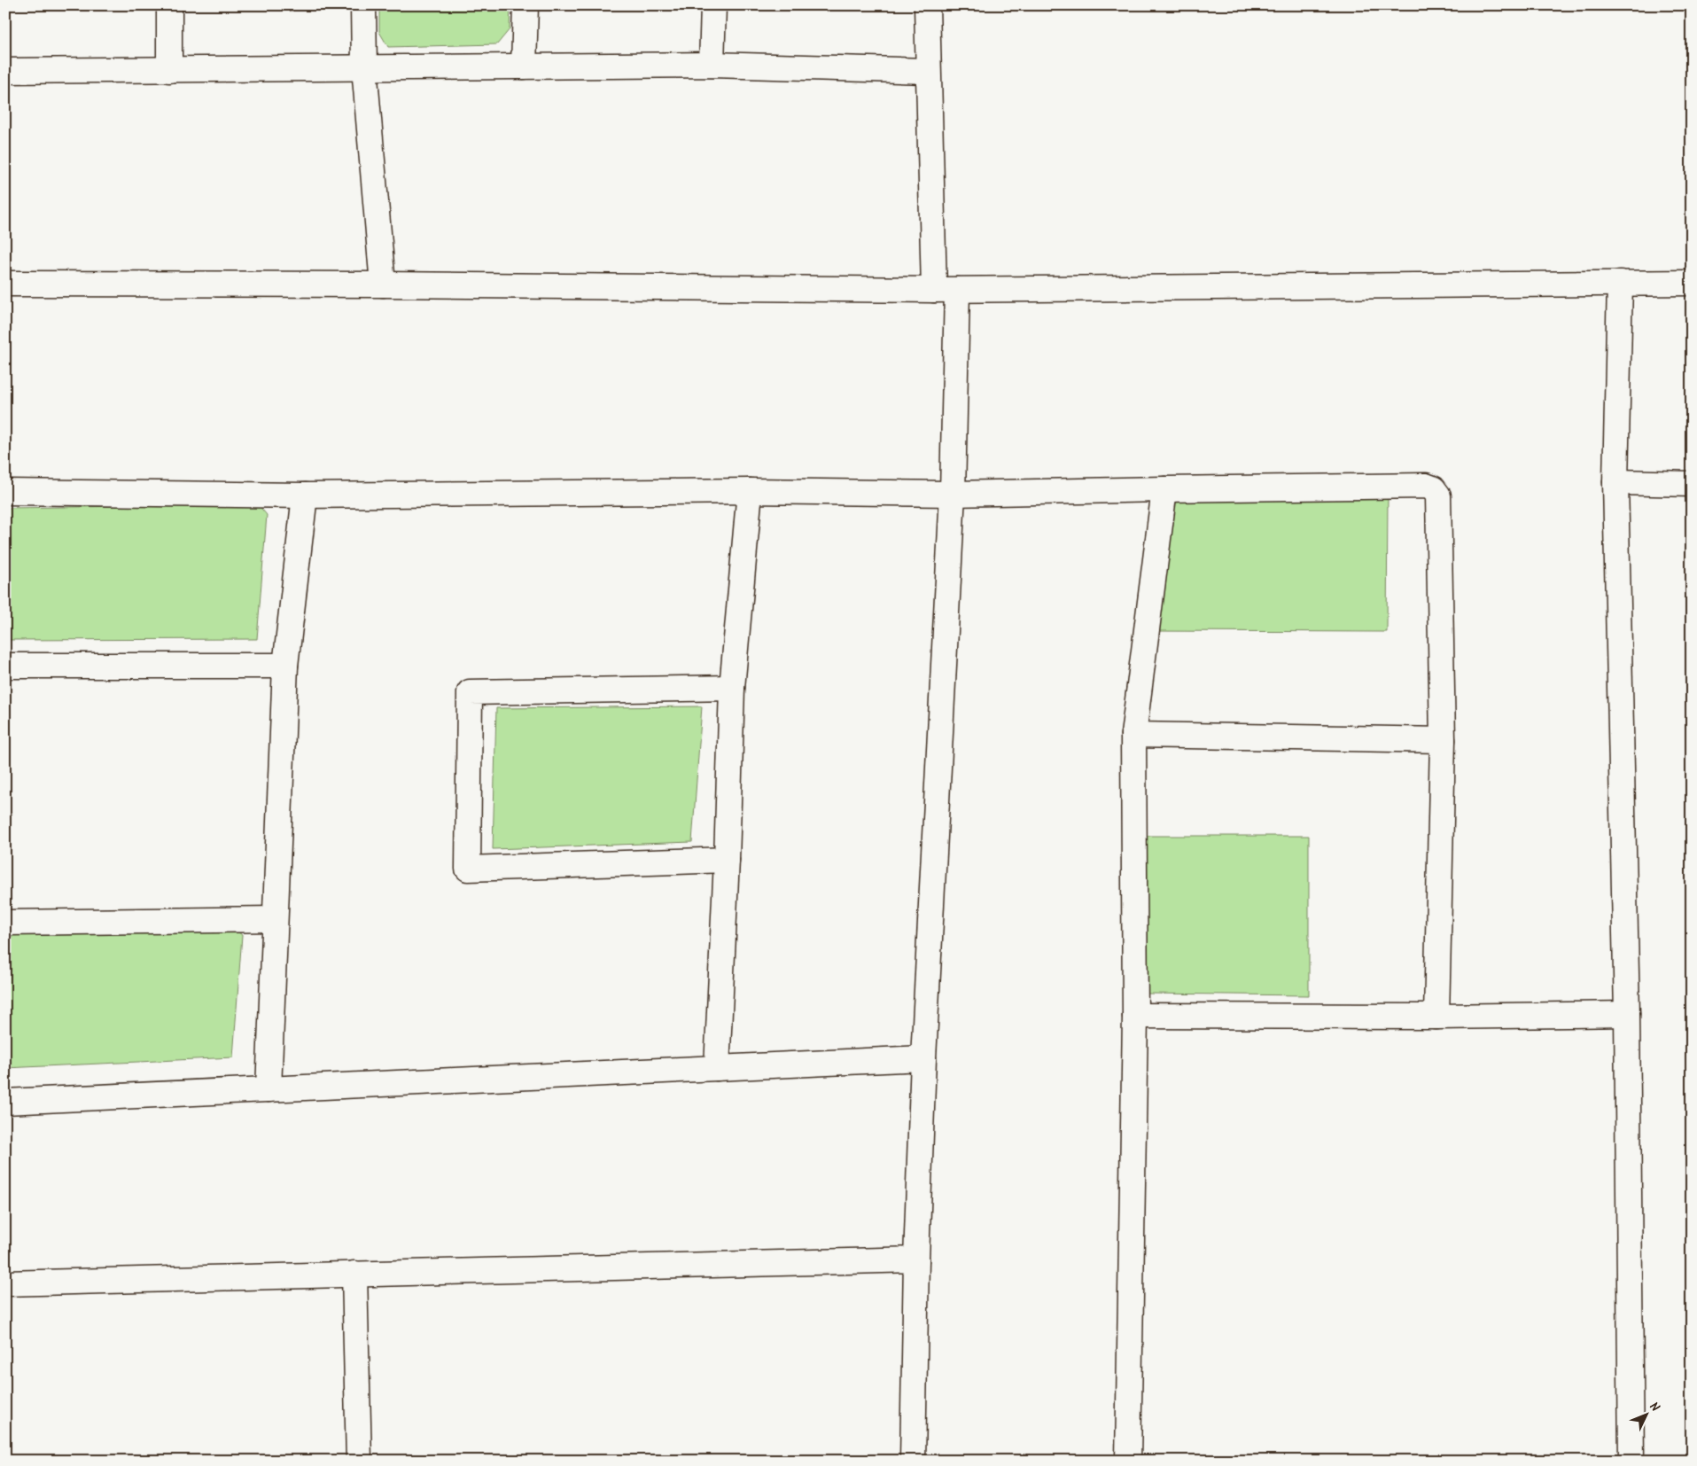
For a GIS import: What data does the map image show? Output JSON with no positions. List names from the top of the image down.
{
  "north": "top right"
}
